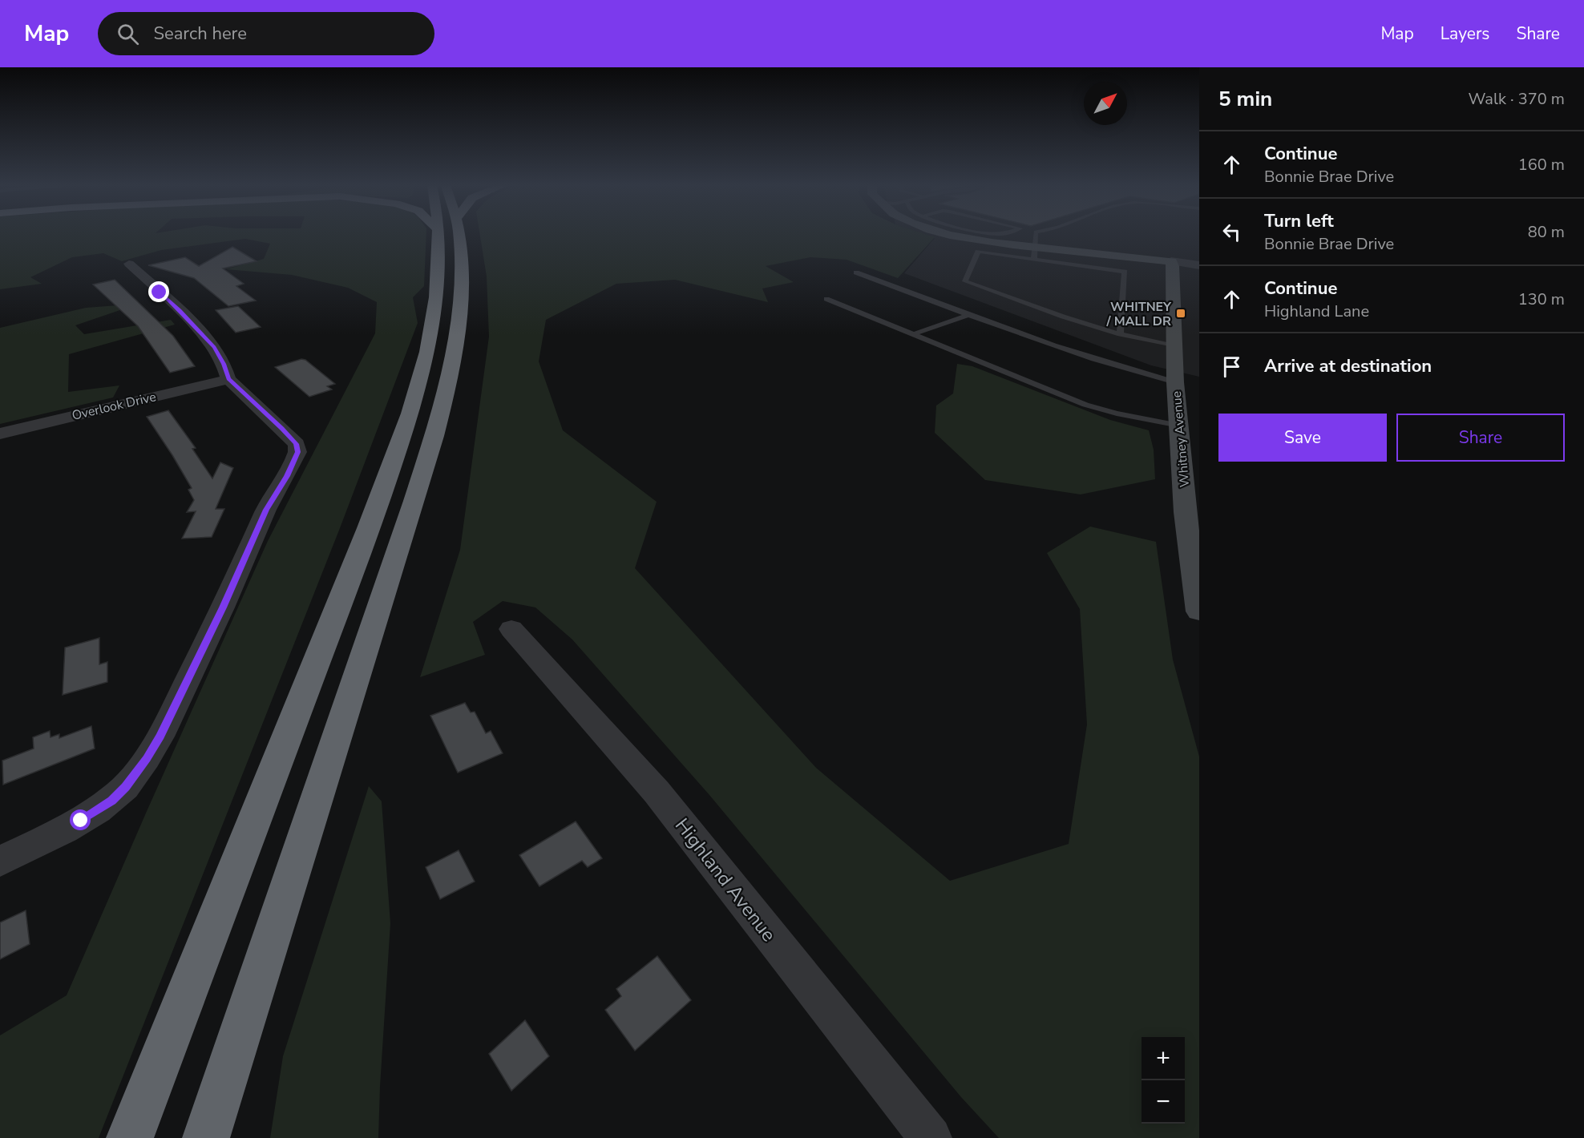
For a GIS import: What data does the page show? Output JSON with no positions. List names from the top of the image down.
{
  "streets": {
    "main road": ["Whitney Avenue"],
    "street": ["Overlook Drive", "Highland Avenue"]
  },
  "places": {
    "transit": ["WHITNEY / MALL DR"]
  },
  "north": "top right",
  "page": {
    "header": "Map",
    "search": "Search here",
    "nav": ["Map", "Layers", "Share"],
    "heading": ["5 min", "Walk · 370 m"],
    "list": [
      ["Continue", "Bonnie Brae Drive", "160 m"],
      ["Turn left", "Bonnie Brae Drive", "80 m"],
      ["Continue", "Highland Lane", "130 m"],
      "Arrive at destination"
    ],
    "buttons": ["Save", "Share"],
    "map_buttons": ["+", "−"]
  }
}
